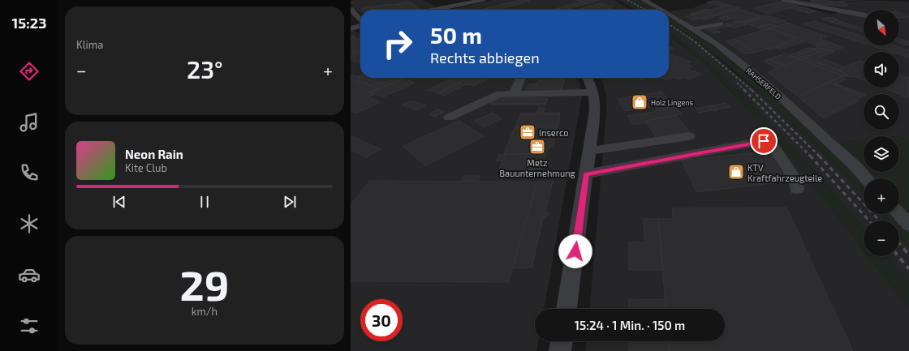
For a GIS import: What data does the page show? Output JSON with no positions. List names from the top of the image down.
{
  "streets": {
    "street": ["RAHSERFELD"]
  },
  "places": {
    "shop": ["Holz Lingens", "KTV Kraftfahrzeugteile"],
    "office": ["Inserco", "Metz Bauunternehmung"]
  },
  "north": "bottom right",
  "page": {
    "tabs": "15:23",
    "tile": [
      "Klima",
      ["29", "km/h"]
    ],
    "map_buttons": ["+", "−"],
    "turn": ["50 m", "Rechts abbiegen"],
    "heat": ["−", "23°", "+"],
    "song": ["Neon Rain", "Kite Club"],
    "limit": "30",
    "trip": "15:24 · 1 Min. · 150 m"
  }
}
